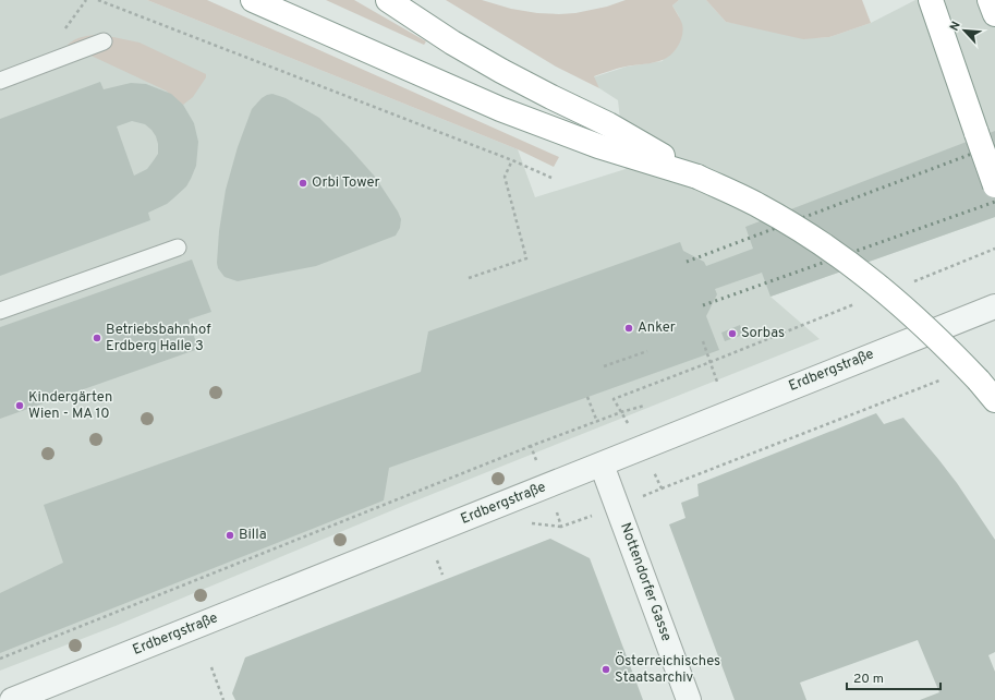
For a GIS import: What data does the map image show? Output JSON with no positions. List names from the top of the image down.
{
  "streets": {
    "street": ["Erdbergstraße", "Nottendorfer Gasse"]
  },
  "crossings": [
    ["Erdbergstraße", "Nottendorfer Gasse"]
  ],
  "places": [
    "Orbi Tower",
    "Anker",
    "Sorbas",
    "Betriebsbahnhof Erdberg Halle 3",
    "Kindergärten Wien - MA 10",
    "Billa",
    "Österreichisches Staatsarchiv"
  ],
  "scale_bar": "20 m",
  "north": "top left"
}
